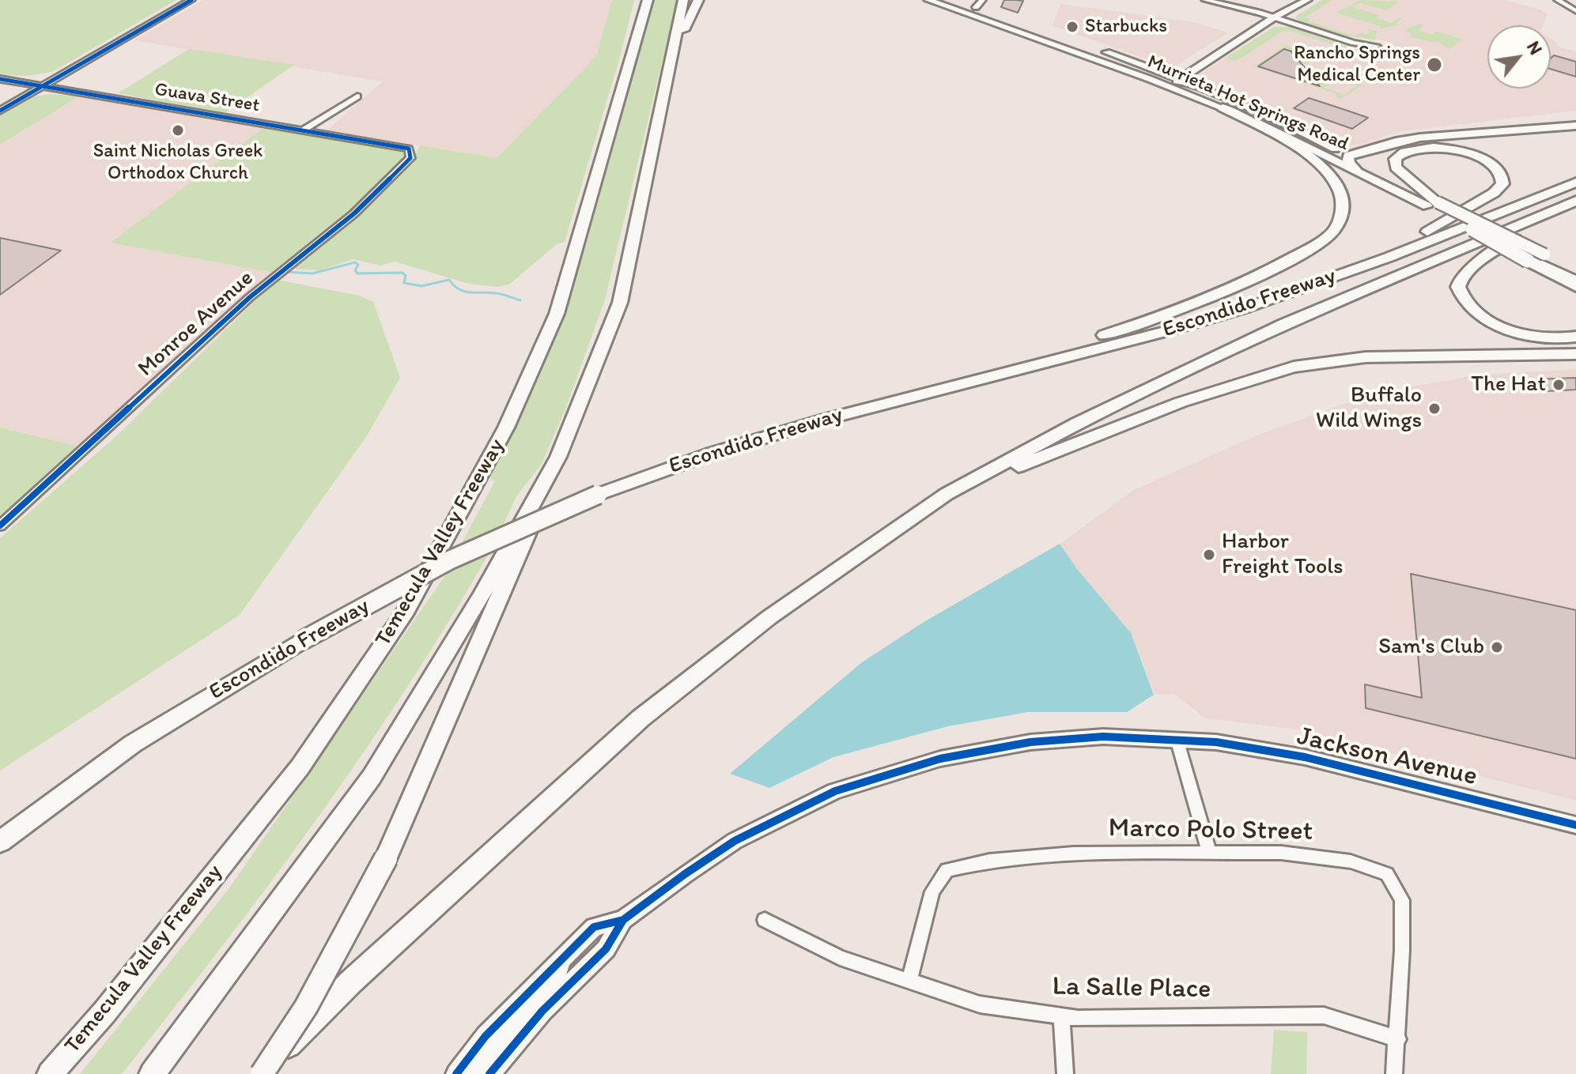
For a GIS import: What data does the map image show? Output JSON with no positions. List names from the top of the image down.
{
  "streets": {
    "highway": ["Escondido Freeway", "Temecula Valley Freeway"],
    "main road": ["Murrieta Hot Springs Road", "Jackson Avenue"],
    "street": [
      "Guava Street",
      "Monroe Avenue",
      "Marco Polo Street",
      "La Salle Place"
    ]
  },
  "crossings": [
    ["Guava Street", "Monroe Avenue"],
    ["Marco Polo Street", "La Salle Place"]
  ],
  "places": [
    "Starbucks",
    "Rancho Springs Medical Center",
    "Saint Nicholas Greek Orthodox Church",
    "The Hat",
    "Buffalo Wild Wings",
    "Harbor Freight Tools",
    "Sam's Club"
  ],
  "north": "top right"
}
